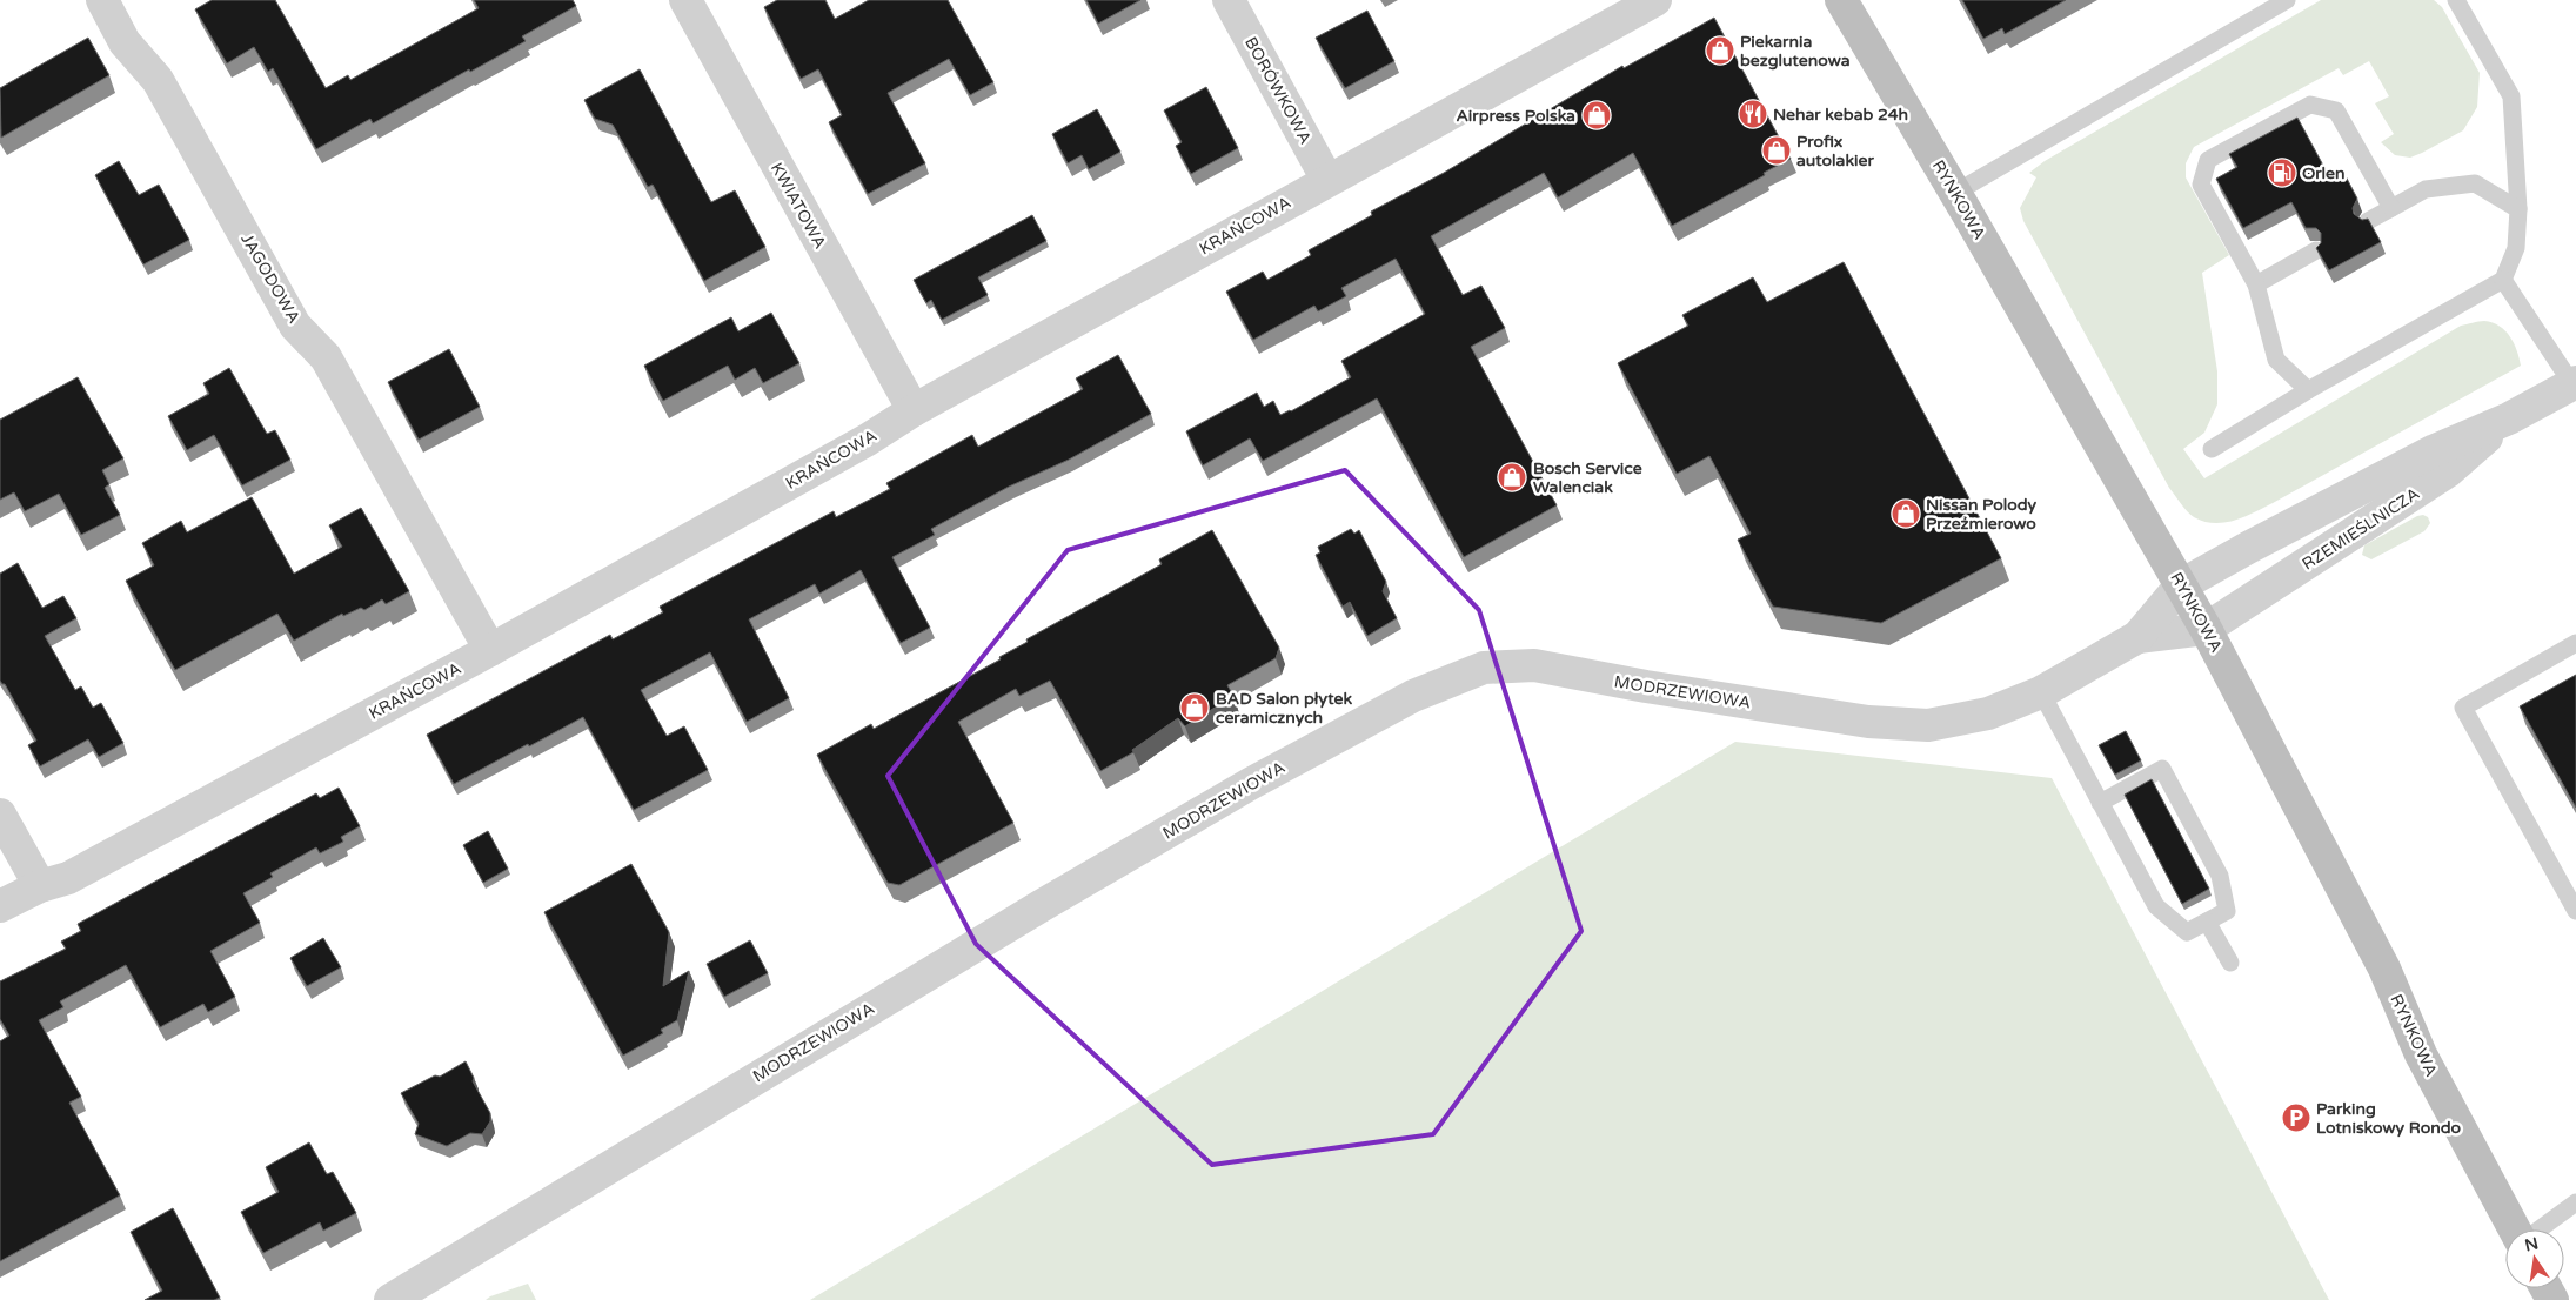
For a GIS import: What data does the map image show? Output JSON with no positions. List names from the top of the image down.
{
  "streets": {
    "street": [
      "BORÓWKOWA",
      "RYNKOWA",
      "KWIATOWA",
      "KRAŃCOWA",
      "JAGODOWA",
      "RZEMIEŚLNICZA",
      "MODRZEWIOWA"
    ]
  },
  "crossings": [
    ["BORÓWKOWA", "KRAŃCOWA"],
    ["RYNKOWA", "RZEMIEŚLNICZA"],
    ["RYNKOWA", "MODRZEWIOWA"],
    ["KWIATOWA", "KRAŃCOWA"],
    ["KRAŃCOWA", "JAGODOWA"],
    ["RZEMIEŚLNICZA", "MODRZEWIOWA"]
  ],
  "places": {
    "shop": [
      "Piekarnia bezglutenowa",
      "Airpress Polska",
      "Profix autolakier",
      "Bosch Service Walenciak",
      "Nissan Polody Przeźmierowo",
      "BAD Salon płytek ceramicznych"
    ],
    "restaurant": ["Nehar kebab 24h"],
    "fuel station": ["Orlen"],
    "parking": ["Parking Lotniskowy Rondo"]
  },
  "north": "top"
}
